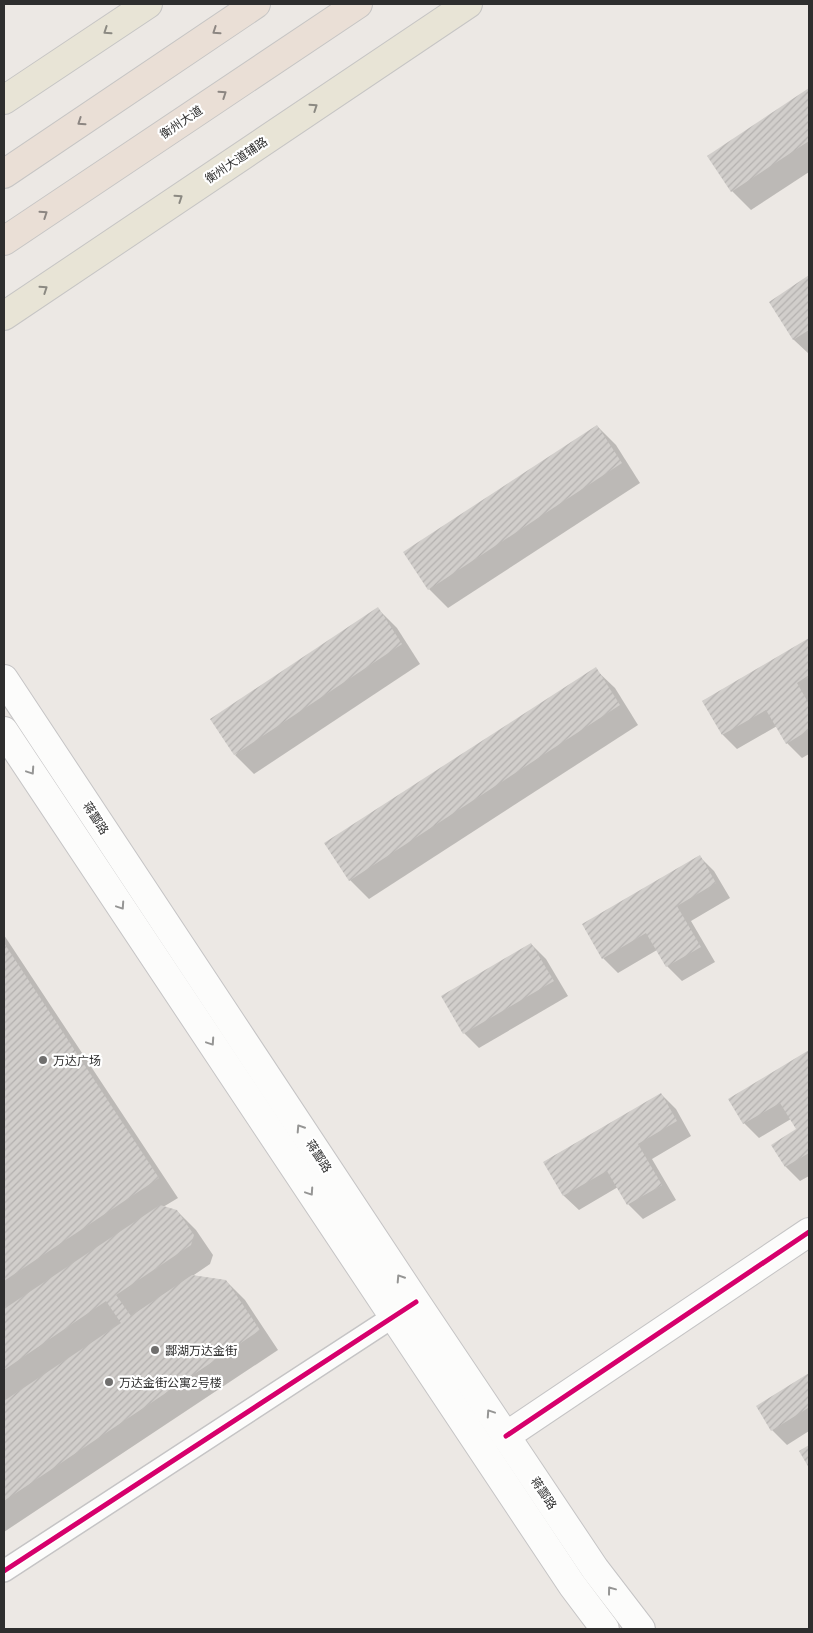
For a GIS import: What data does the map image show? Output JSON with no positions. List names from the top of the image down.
{
  "streets": {
    "highway": ["衡州大道"],
    "main road": ["衡州大道辅路", "蒋酃路"]
  },
  "places": ["万达广场", "酃湖万达金街", "万达金街公寓2号楼"]
}
